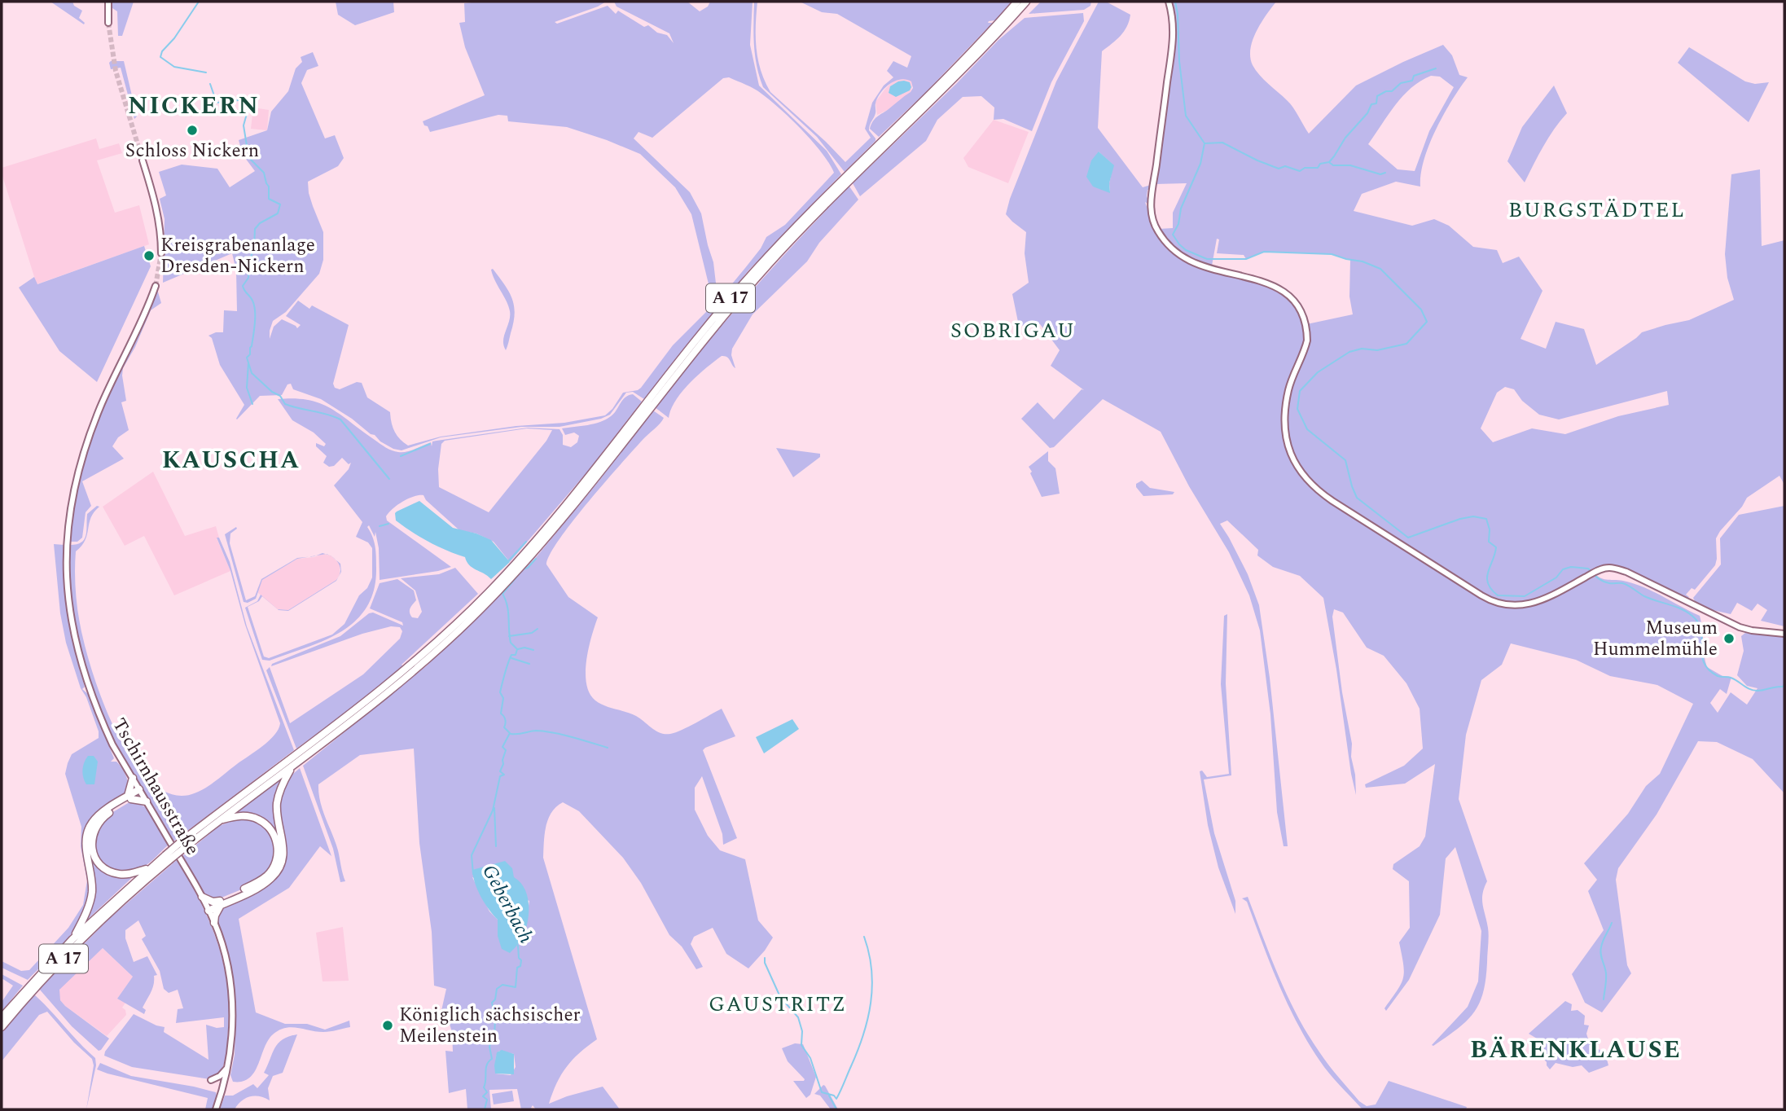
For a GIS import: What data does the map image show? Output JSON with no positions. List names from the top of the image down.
{
  "streets": {
    "highway": ["A 17"],
    "main road": ["Tschirnhausstraße"]
  },
  "districts": [
    "NICKERN",
    "BURGSTÄDTEL",
    "SOBRIGAU",
    "KAUSCHA",
    "GAUSTRITZ",
    "BÄRENKLAUSE"
  ],
  "water": ["Geberbach"],
  "places": [
    "Schloss Nickern",
    "Kreisgrabenanlage Dresden-Nickern",
    "Museum Hummelmühle",
    "Königlich sächsischer Meilenstein"
  ]
}
